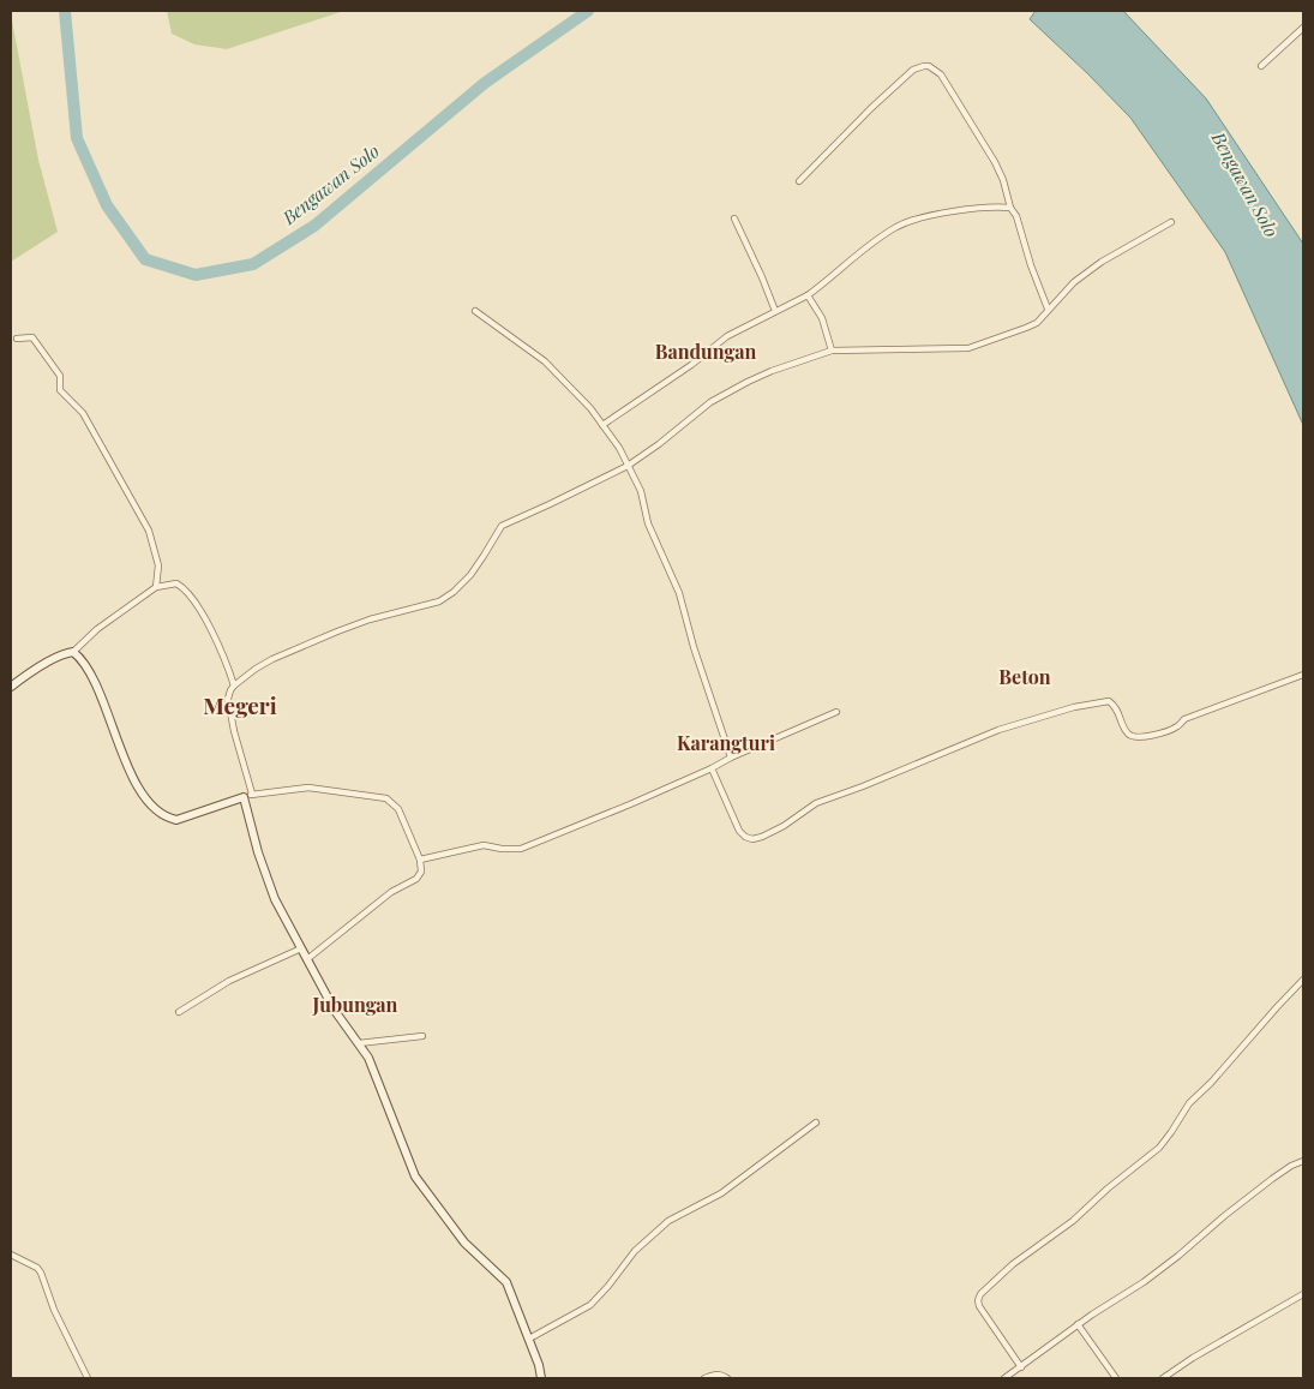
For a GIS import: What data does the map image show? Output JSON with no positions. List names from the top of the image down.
{
  "districts": [
    "Bandungan",
    "Beton",
    "Megeri",
    "Karangturi",
    "Jubungan"
  ],
  "water": ["Bengawan Solo"]
}
